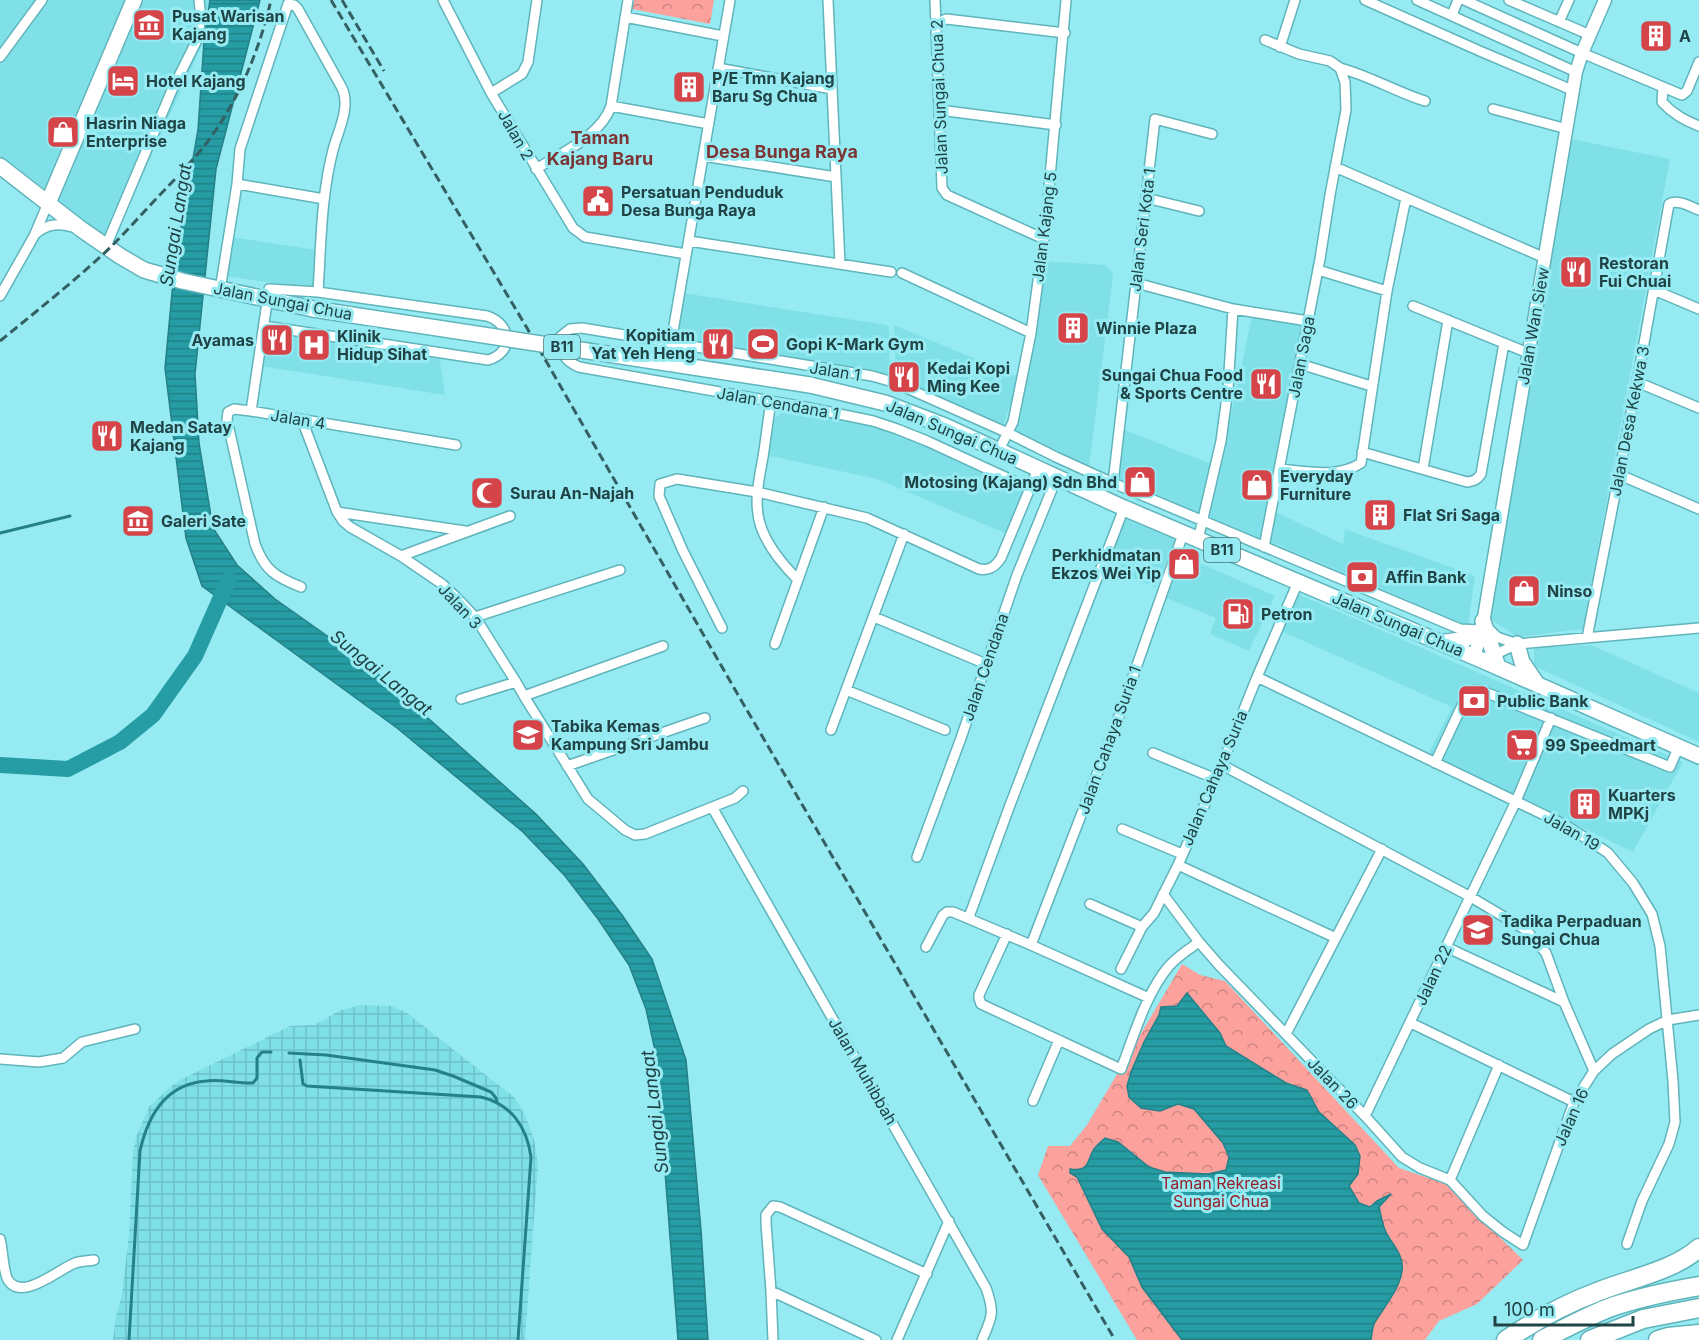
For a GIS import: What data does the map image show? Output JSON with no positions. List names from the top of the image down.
{
  "streets": {
    "main road": ["Jalan Sungai Chua", "B11"],
    "street": [
      "Jalan Sungai Chua 2",
      "Jalan 2",
      "Jalan Kajang 5",
      "Jalan Seri Kota 1",
      "Jalan Wan Siew",
      "Jalan Saga",
      "Jalan 1",
      "Jalan Cendana 1",
      "Jalan 4",
      "Jalan Desa Kekwa 3",
      "Jalan 3",
      "Jalan Cendana",
      "Jalan Cahaya Suria 1",
      "Jalan Cahaya Suria",
      "Jalan 19",
      "Jalan 22",
      "Jalan Muhibbah",
      "Jalan 26",
      "Jalan 16"
    ]
  },
  "crossings": [
    ["Jalan Sungai Chua 2", "Jalan Kajang 5"],
    ["Jalan Kajang 5", "Jalan Sungai Chua"],
    ["Jalan Kajang 5", "Jalan 1"],
    ["Jalan Seri Kota 1", "Jalan 1"],
    ["Jalan Sungai Chua", "B11"],
    ["Jalan Sungai Chua", "Jalan 4"],
    ["Jalan Sungai Chua", "Jalan Cendana"],
    ["Jalan Sungai Chua", "Jalan Cahaya Suria 1"],
    ["Jalan Sungai Chua", "Jalan Cahaya Suria"],
    ["Jalan Wan Siew", "Jalan 1"],
    ["Jalan Saga", "Jalan 1"],
    ["Jalan 1", "Jalan Cendana 1"],
    ["Jalan 4", "Jalan 3"],
    ["Jalan 3", "Jalan Muhibbah"],
    ["Jalan Cahaya Suria", "Jalan 19"],
    ["Jalan Cahaya Suria", "Jalan 26"],
    ["Jalan 19", "Jalan 22"],
    ["Jalan 19", "Jalan 16"],
    ["Jalan 22", "Jalan 26"],
    ["Jalan 26", "Jalan 16"]
  ],
  "districts": ["Taman Kajang Baru", "Desa Bunga Raya"],
  "water": ["Sungai Langat"],
  "parks": ["Taman Rekreasi Sungai Chua"],
  "places": {
    "museum": ["Pusat Warisan Kajang", "Galeri Sate"],
    "building": [
      "A",
      "P/E Tmn Kajang Baru Sg Chua",
      "Winnie Plaza",
      "Flat Sri Saga",
      "Kuarters MPKj"
    ],
    "hotel": ["Hotel Kajang"],
    "shop": [
      "Hasrin Niaga Enterprise",
      "Motosing (Kajang) Sdn Bhd",
      "Everyday Furniture",
      "Perkhidmatan Ekzos Wei Yip",
      "Ninso"
    ],
    "public building": ["Persatuan Penduduk Desa Bunga Raya"],
    "restaurant": [
      "Restoran Fui Chuai",
      "Ayamas",
      "Kopitiam Yat Yeh Heng",
      "Kedai Kopi Ming Kee",
      "Sungai Chua Food & Sports Centre",
      "Medan Satay Kajang"
    ],
    "sports": ["Gopi K-Mark Gym"],
    "hospital": ["Klinik Hidup Sihat"],
    "mosque": ["Surau An-Najah"],
    "bank": ["Affin Bank", "Public Bank"],
    "fuel station": ["Petron"],
    "school or university": ["Tabika Kemas Kampung Sri Jambu", "Tadika Perpaduan Sungai Chua"],
    "supermarket": ["99 Speedmart"]
  },
  "scale_bar": "100 m"
}
